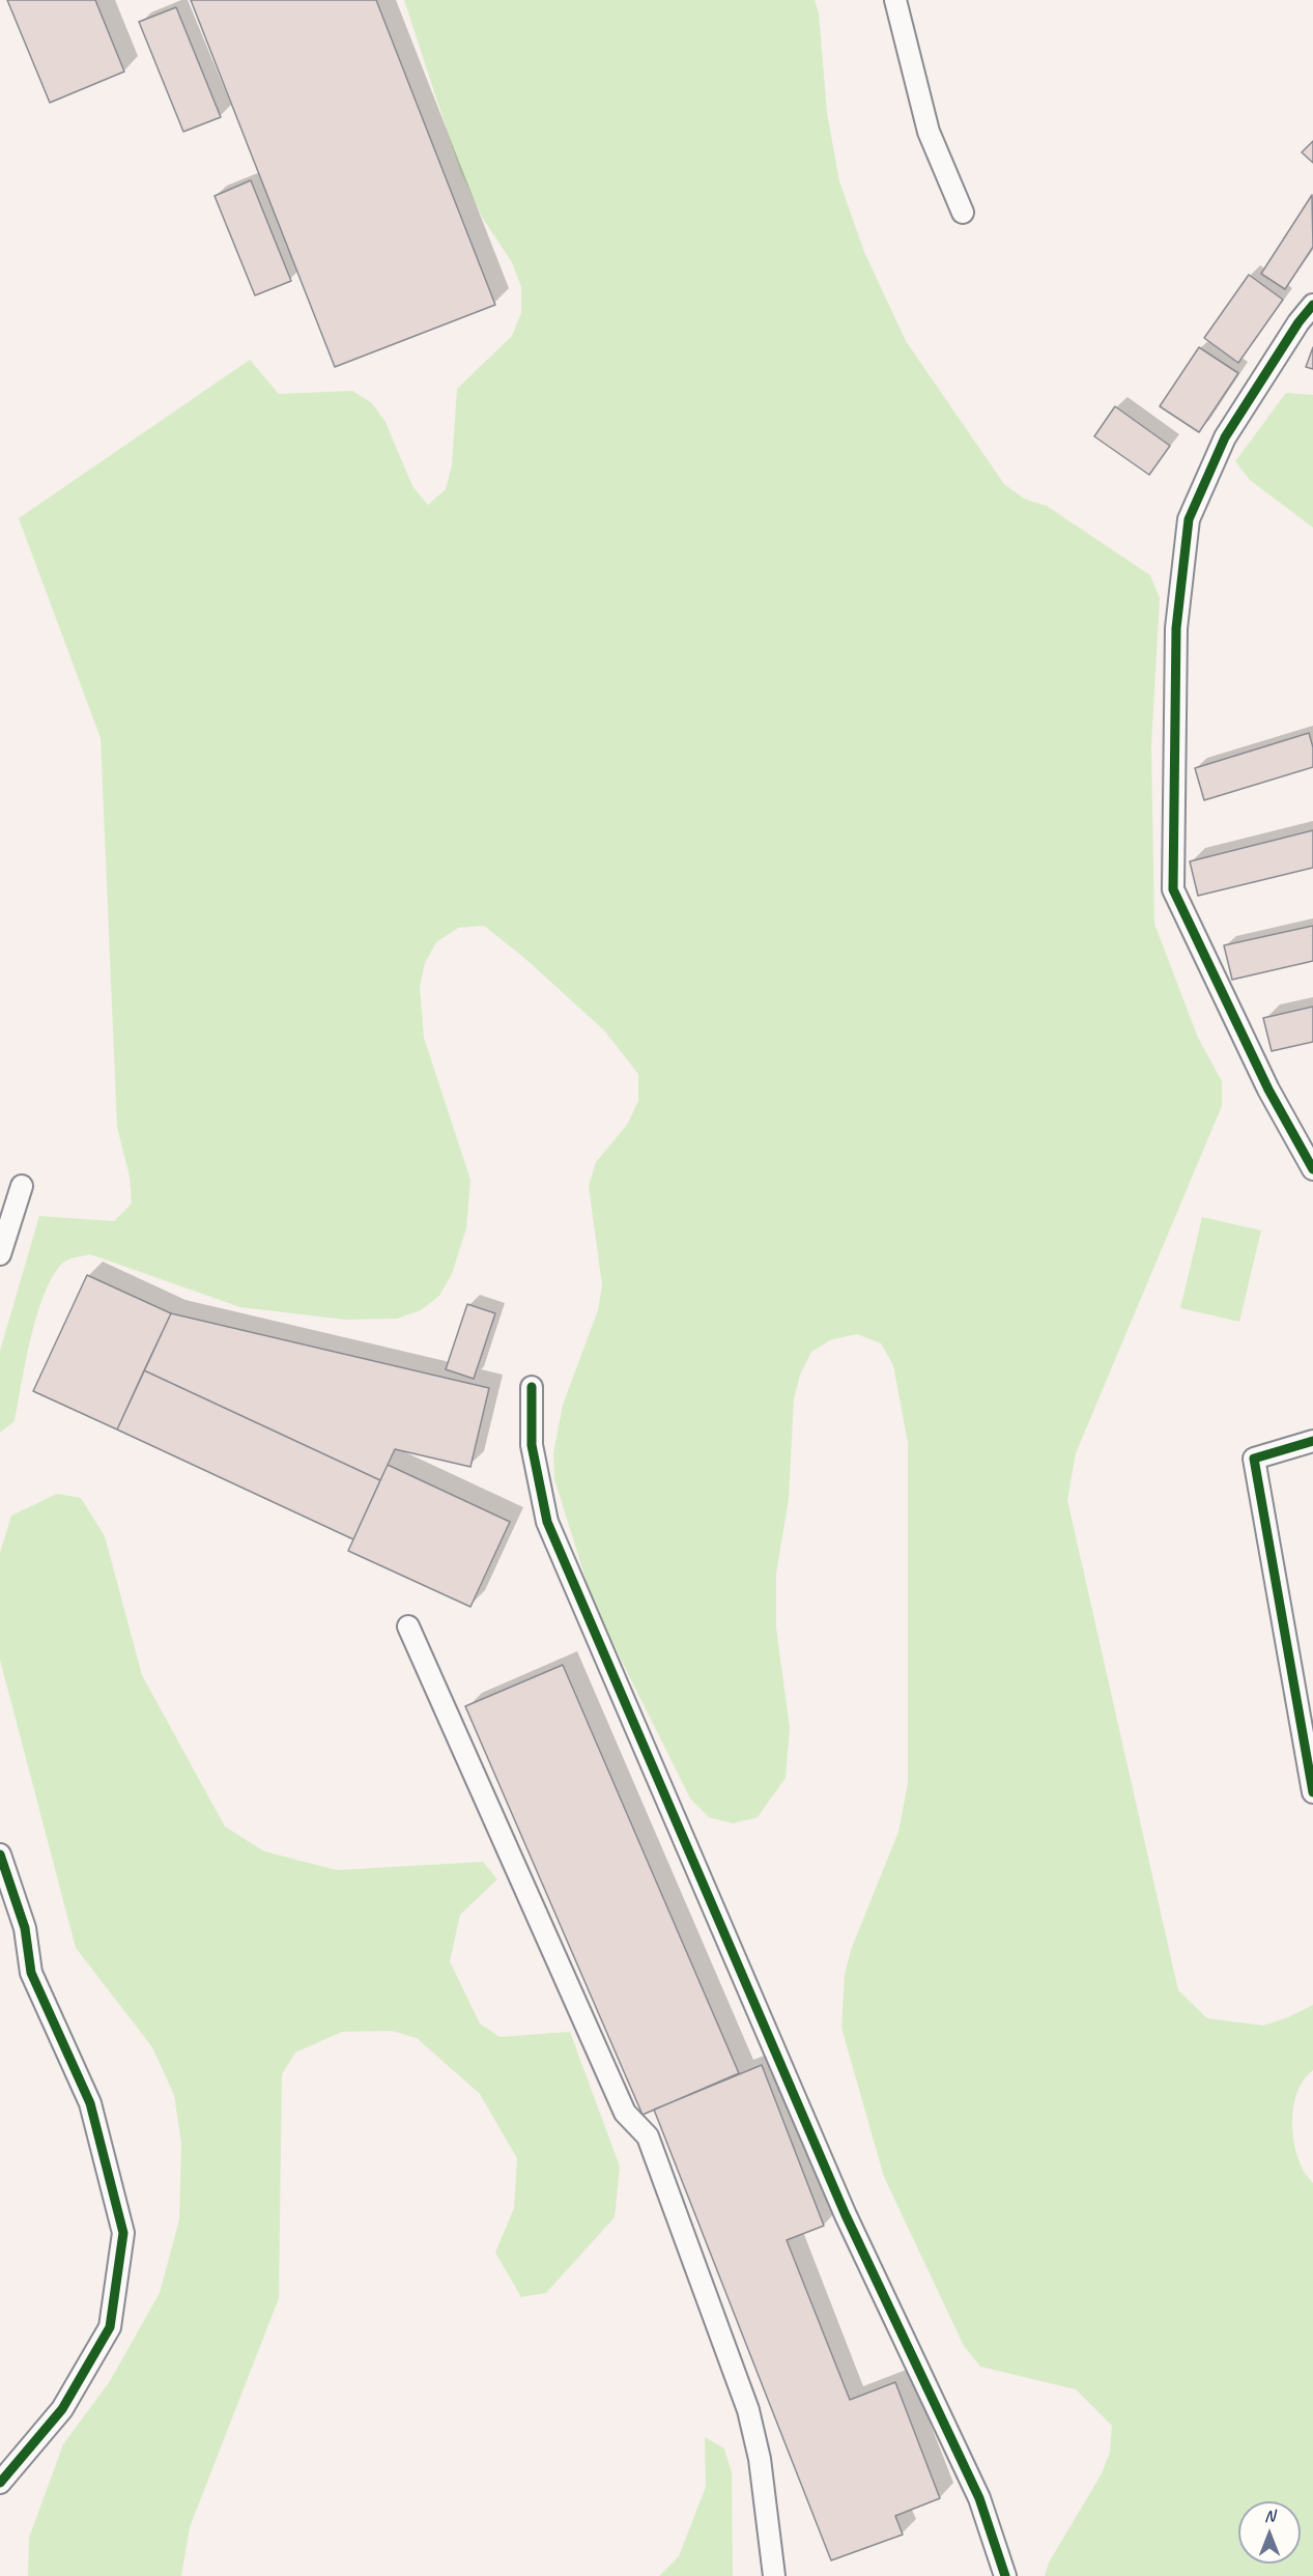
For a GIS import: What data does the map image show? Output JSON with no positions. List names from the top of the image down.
{
  "north": "top"
}
